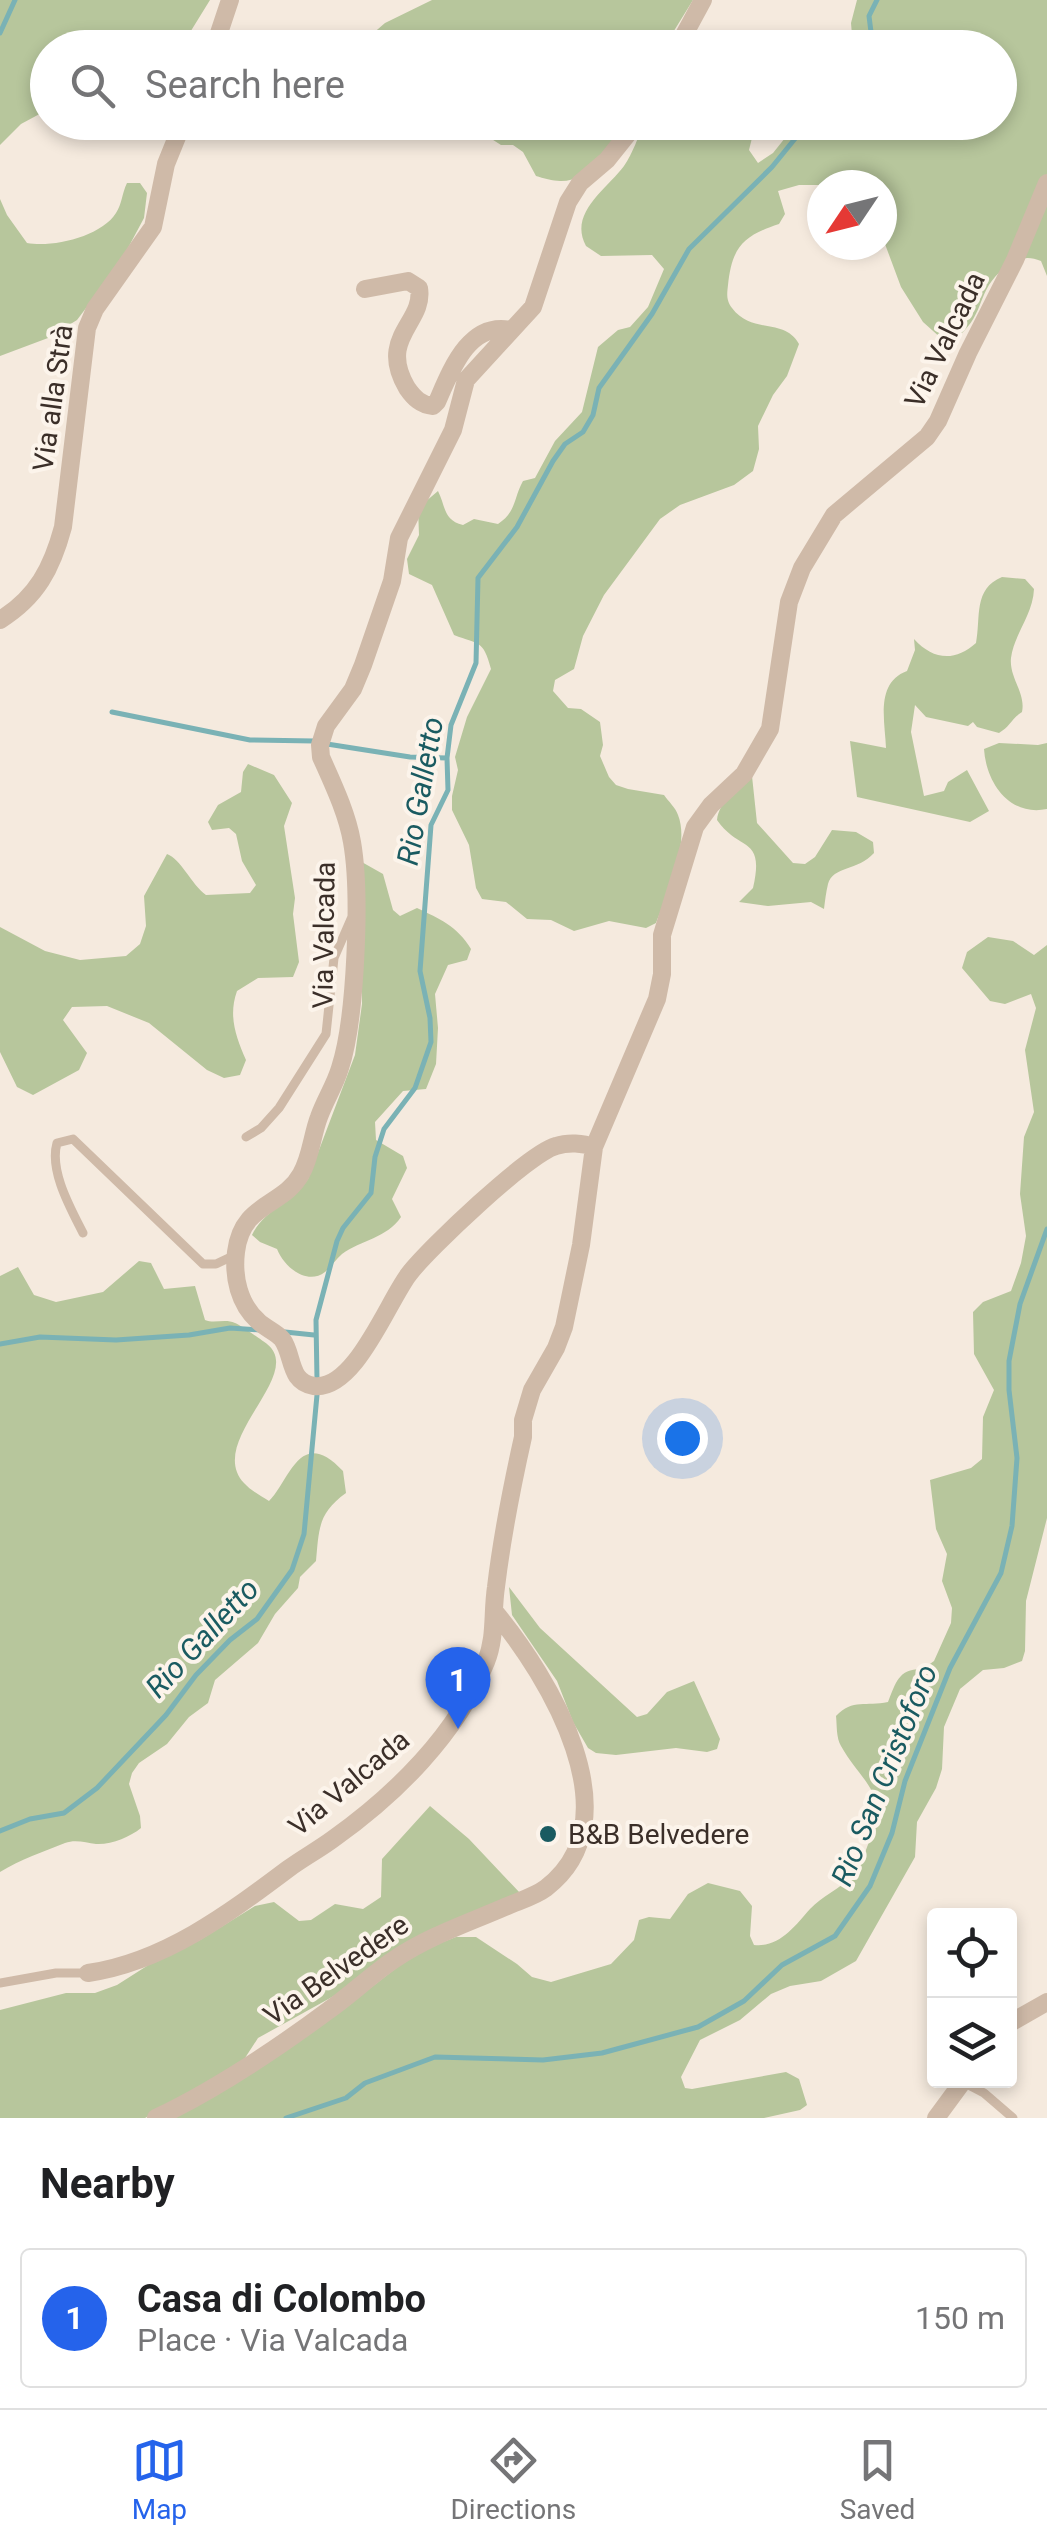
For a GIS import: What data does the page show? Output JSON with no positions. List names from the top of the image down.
{
  "streets": {
    "street": ["Via Valcada", "Via alla Strà", "Via Belvedere"]
  },
  "crossings": [
    ["Via Valcada", "Via Belvedere"]
  ],
  "water": ["Rio Galletto", "Rio San Cristoforo"],
  "places": ["B&B Belvedere"],
  "north": "bottom left",
  "page": {
    "search": "Search here",
    "pins": "1",
    "heading": "Nearby",
    "list": [
      {
        "mark": "1",
        "name": "Casa di Colombo",
        "note": "Place · Via Valcada",
        "value": "150 m"
      }
    ],
    "nav": ["Map", "Directions", "Saved"]
  }
}
